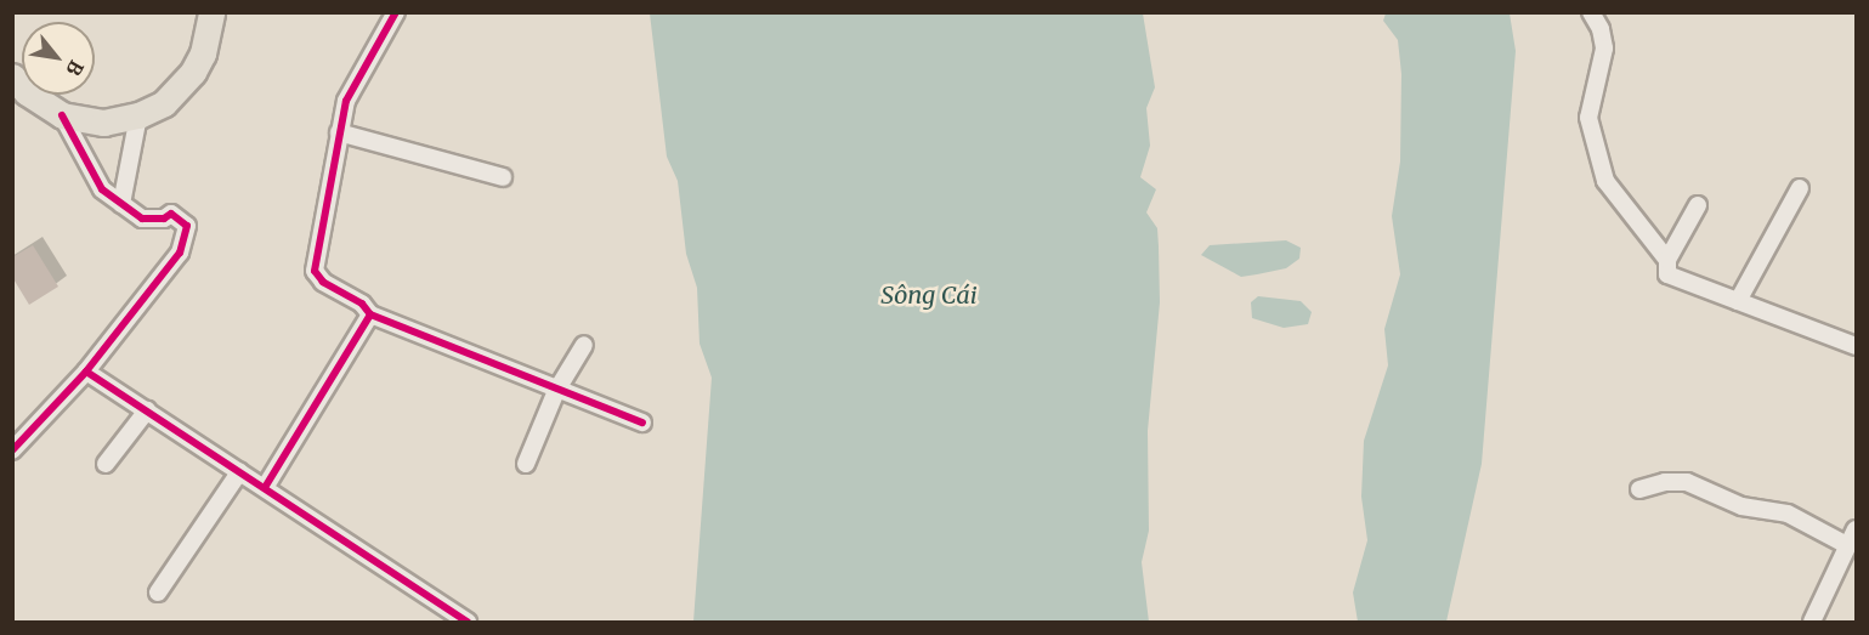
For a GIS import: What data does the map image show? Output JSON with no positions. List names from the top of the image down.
{
  "water": ["Sông Cái"],
  "north": "bottom right"
}
